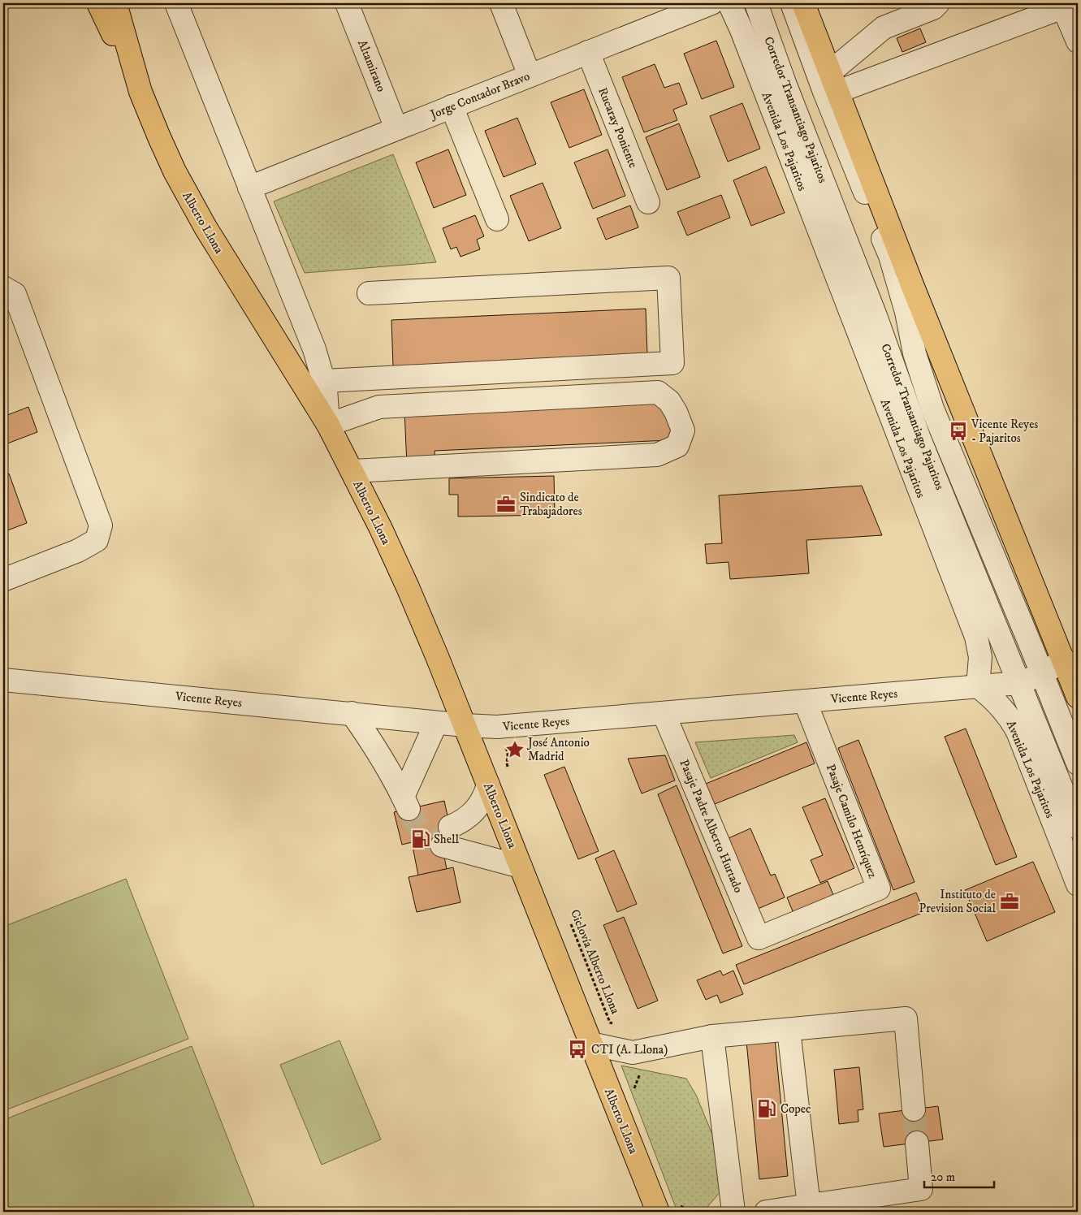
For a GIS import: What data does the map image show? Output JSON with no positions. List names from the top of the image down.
{
  "streets": {
    "main road": ["Alberto Llona"],
    "street": [
      "Altamirano",
      "Jorge Contador Bravo",
      "Corredor Transantiago Pajaritos",
      "Rucaray Poniente",
      "Avenida Los Pajaritos",
      "Vicente Reyes",
      "Pasaje Camilo Henríquez",
      "Pasaje Padre Alberto Hurtado"
    ],
    "path": ["Ciclovía Alberto Llona"]
  },
  "crossings": [
    ["Altamirano", "Jorge Contador Bravo"],
    ["Jorge Contador Bravo", "Rucaray Poniente"],
    ["Jorge Contador Bravo", "Alberto Llona"],
    ["Corredor Transantiago Pajaritos", "Vicente Reyes"],
    ["Avenida Los Pajaritos", "Vicente Reyes"],
    ["Alberto Llona", "Vicente Reyes"],
    ["Vicente Reyes", "Pasaje Camilo Henríquez"],
    ["Vicente Reyes", "Pasaje Padre Alberto Hurtado"],
    ["Pasaje Camilo Henríquez", "Pasaje Padre Alberto Hurtado"]
  ],
  "places": {
    "bus stop": ["Vicente Reyes - Pajaritos", "CTI (A. Llona)"],
    "office": ["Sindicato de Trabajadores", "Instituto de Prevision Social"],
    "place": ["José Antonio Madrid"],
    "fuel station": ["Shell", "Copec"]
  },
  "scale_bar": "20 m"
}
